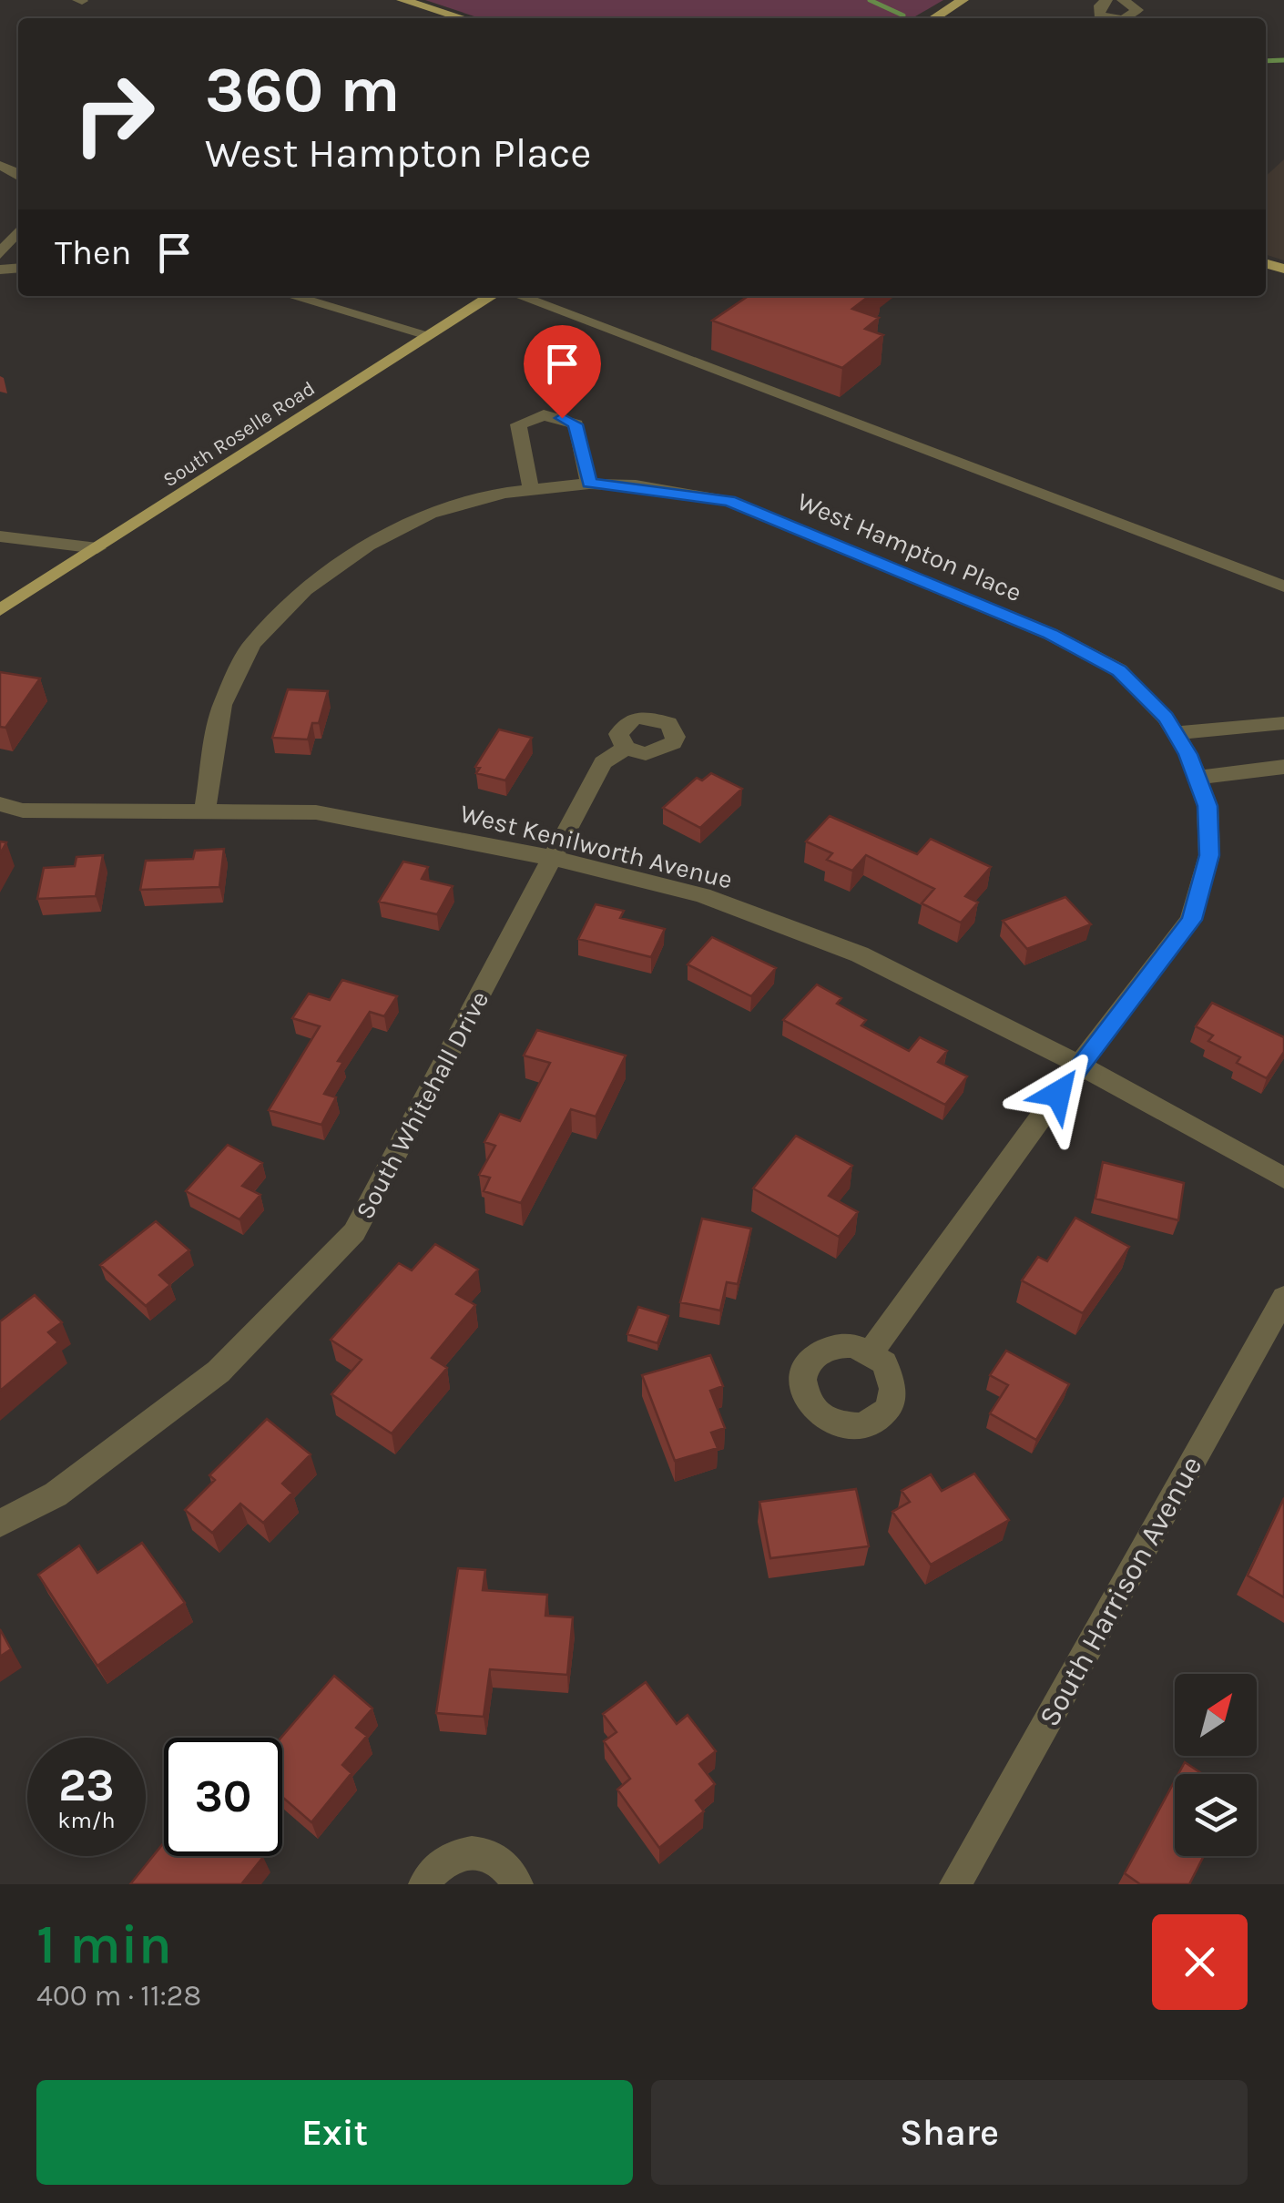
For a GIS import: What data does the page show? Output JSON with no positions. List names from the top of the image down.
{
  "streets": {
    "main road": ["South Roselle Road"],
    "street": [
      "West Hampton Place",
      "West Kenilworth Avenue",
      "South Whitehall Drive",
      "South Harrison Avenue"
    ]
  },
  "crossings": [
    ["West Hampton Place", "West Kenilworth Avenue"],
    ["West Kenilworth Avenue", "South Whitehall Drive"]
  ],
  "north": "top right",
  "page": {
    "turn": ["360 m", "West Hampton Place"],
    "then": "Then",
    "speed": "23 km/h",
    "limit": "30",
    "heading": ["1 min", "400 m · 11:28"],
    "buttons": ["Exit", "Share"]
  }
}
